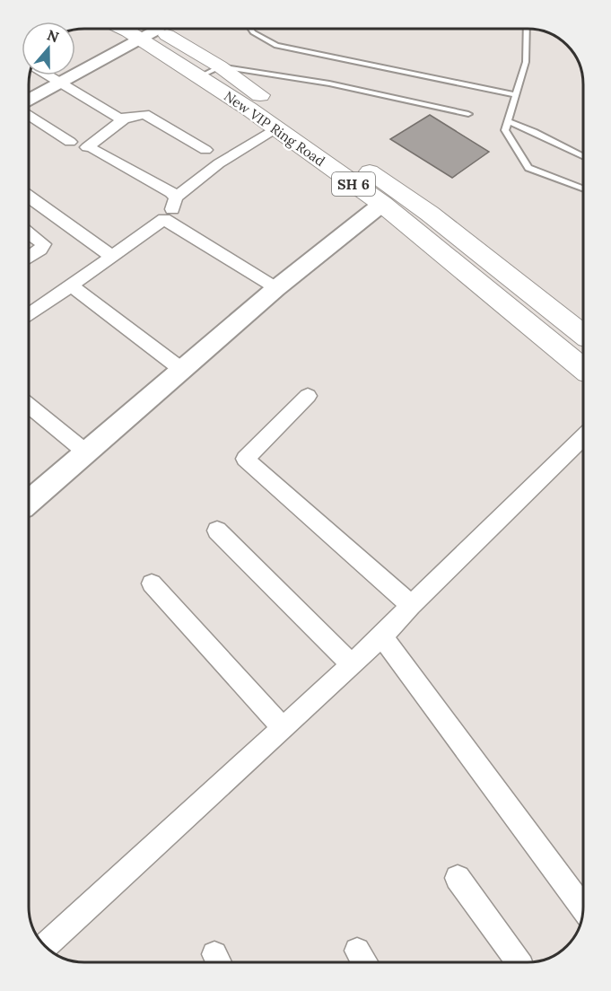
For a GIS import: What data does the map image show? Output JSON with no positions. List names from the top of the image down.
{
  "streets": {
    "main road": ["New VIP Ring Road", "SH 6"]
  },
  "north": "top"
}
